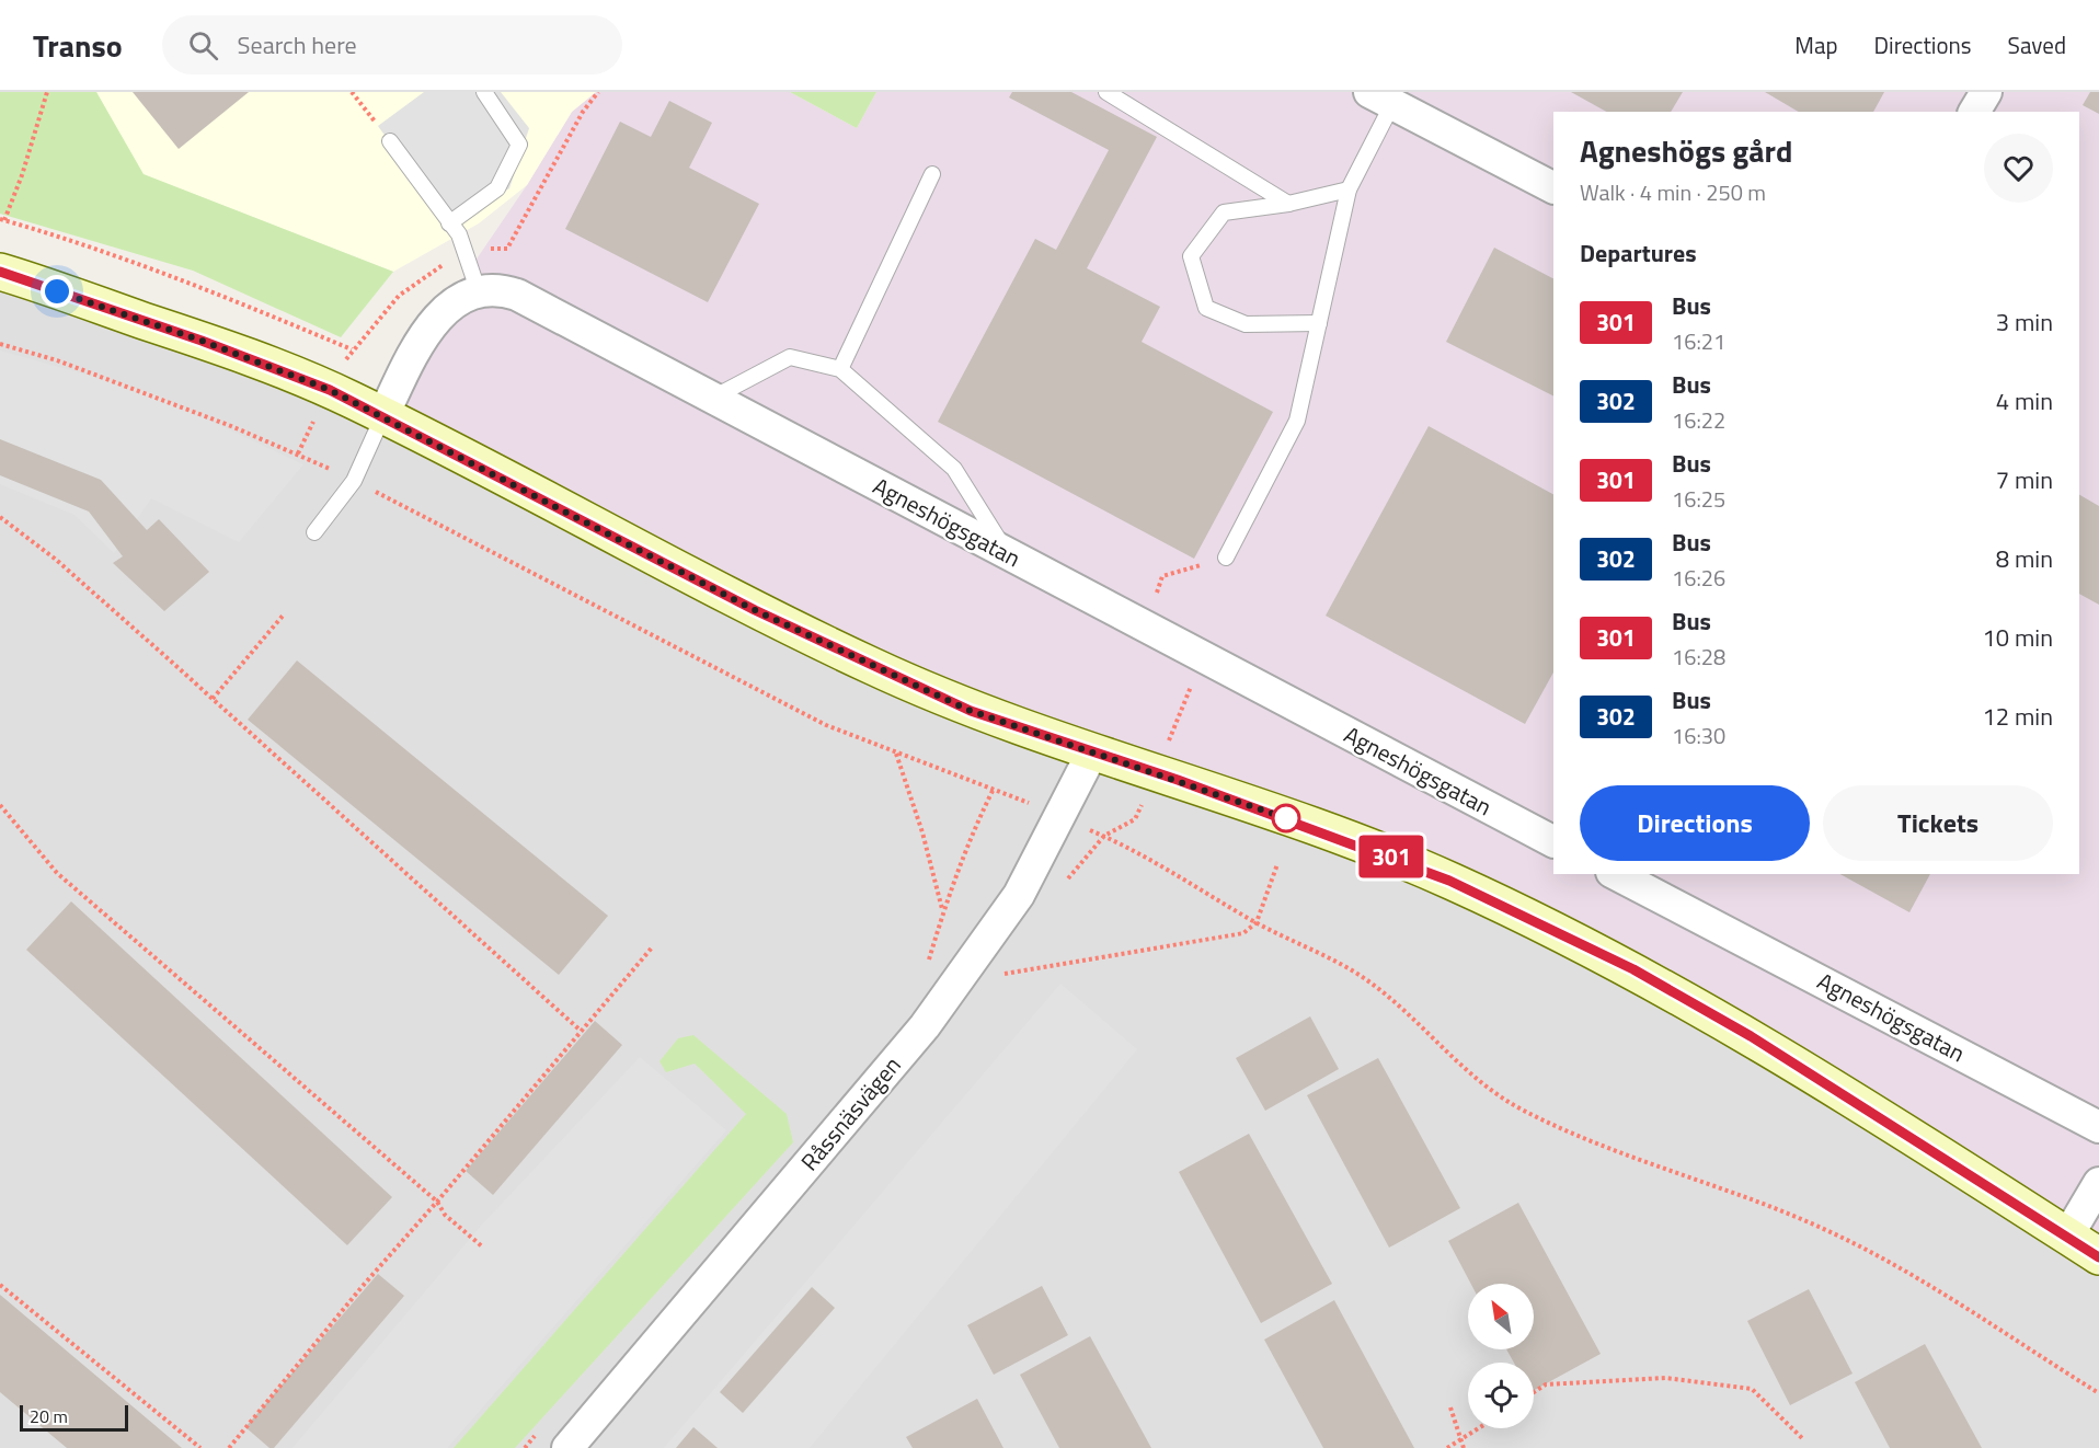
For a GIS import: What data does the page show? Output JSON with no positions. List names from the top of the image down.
{
  "streets": {
    "street": ["Agneshögsgatan", "Råssnäsvägen"]
  },
  "lines": ["bus line 301"],
  "scale_bar": "20 m",
  "north": "top left",
  "page": {
    "header": "Transo",
    "search": "Search here",
    "nav": ["Map", "Directions", "Saved"],
    "on_map": "301",
    "heading": [
      ["Agneshögs gård", "Walk · 4 min · 250 m"],
      "Departures"
    ],
    "list": [
      {
        "mark": "301",
        "name": "Bus",
        "note": "16:21",
        "value": "3 min"
      },
      {
        "mark": "302",
        "name": "Bus",
        "note": "16:22",
        "value": "4 min"
      },
      {
        "mark": "301",
        "name": "Bus",
        "note": "16:25",
        "value": "7 min"
      },
      {
        "mark": "302",
        "name": "Bus",
        "note": "16:26",
        "value": "8 min"
      },
      {
        "mark": "301",
        "name": "Bus",
        "note": "16:28",
        "value": "10 min"
      },
      {
        "mark": "302",
        "name": "Bus",
        "note": "16:30",
        "value": "12 min"
      }
    ],
    "buttons": ["Directions", "Tickets"],
    "scale": "20 m"
  }
}
